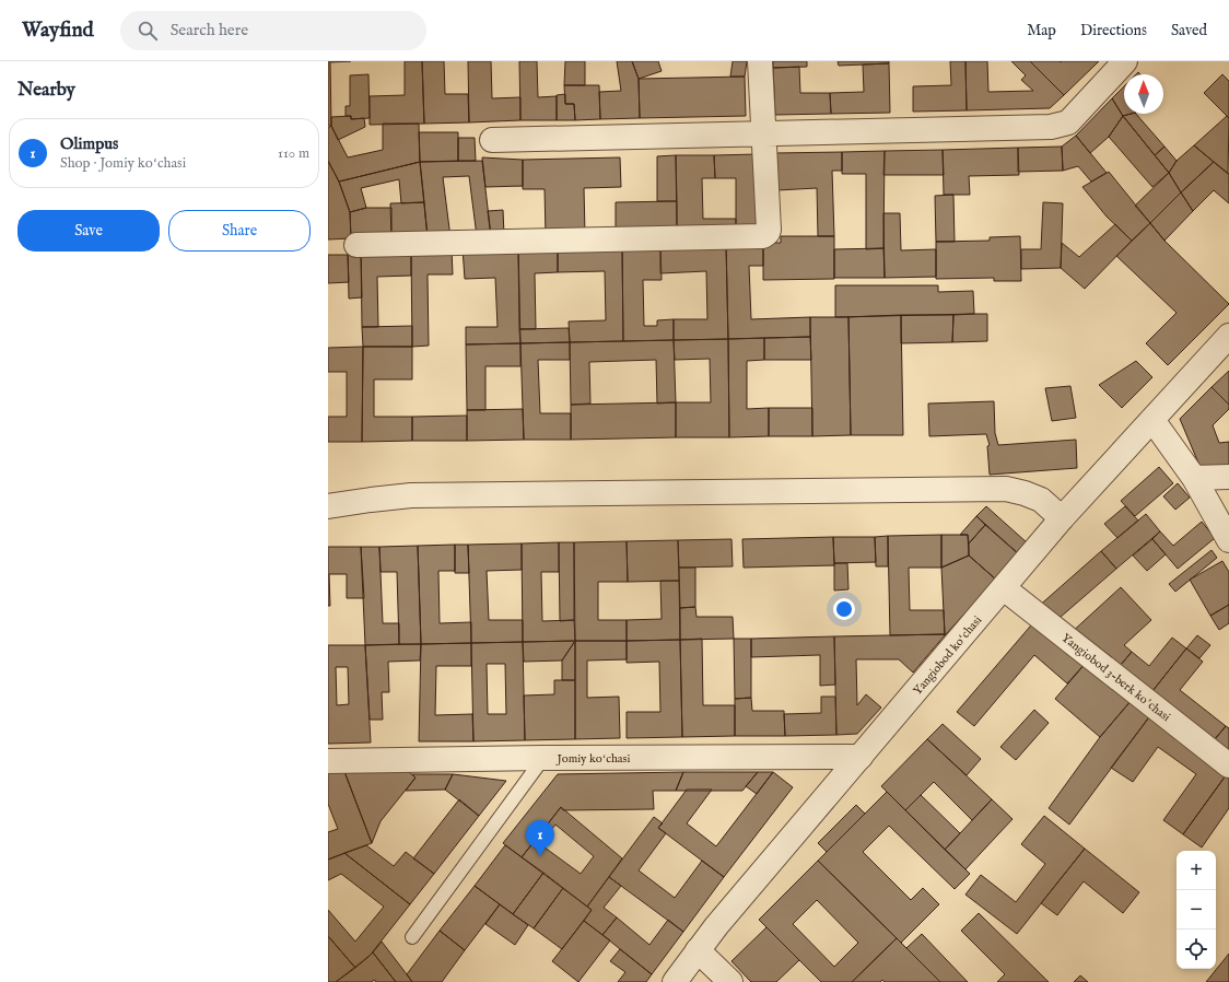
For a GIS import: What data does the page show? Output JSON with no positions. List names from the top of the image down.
{
  "streets": {
    "street": ["Yangiobod koʻchasi", "Yangiobod 3-berk koʼchasi", "Jomiy koʻchasi"]
  },
  "crossings": [
    ["Yangiobod koʻchasi", "Yangiobod 3-berk koʼchasi"],
    ["Yangiobod koʻchasi", "Jomiy koʻchasi"]
  ],
  "north": "top",
  "page": {
    "header": "Wayfind",
    "search": "Search here",
    "nav": ["Map", "Directions", "Saved"],
    "heading": "Nearby",
    "list": [
      {
        "mark": "1",
        "name": "Olimpus",
        "note": "Shop · Jomiy koʻchasi",
        "value": "110 m"
      }
    ],
    "buttons": ["Save", "Share"],
    "pins": "1",
    "map_buttons": ["+", "−"]
  }
}
